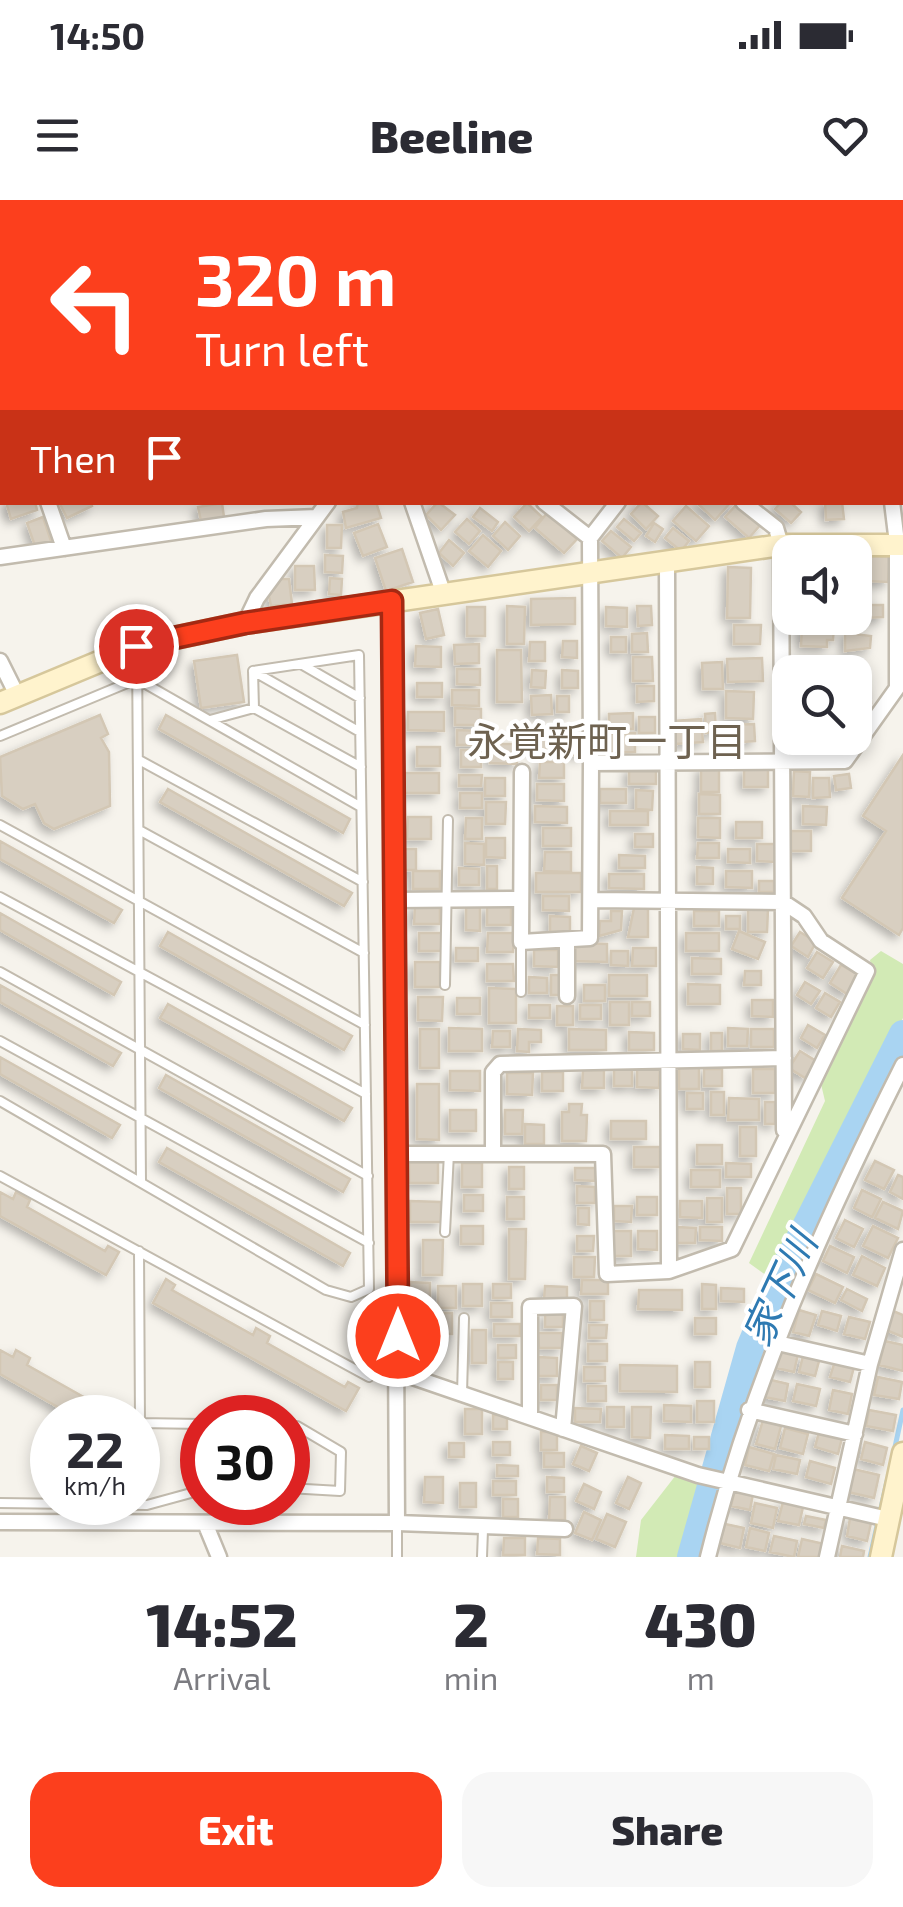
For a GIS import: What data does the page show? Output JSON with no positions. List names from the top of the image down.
{
  "districts": ["永覚新町一丁目"],
  "water": ["家下川"],
  "page": {
    "status": "14:50",
    "header": "Beeline",
    "turn": ["320 m", "Turn left"],
    "then": "Then",
    "speed": "22 km/h",
    "limit": "30",
    "eta": [
      "14:52",
      "Arrival",
      "2",
      "min",
      "430",
      "m"
    ],
    "buttons": ["Exit", "Share"]
  }
}
